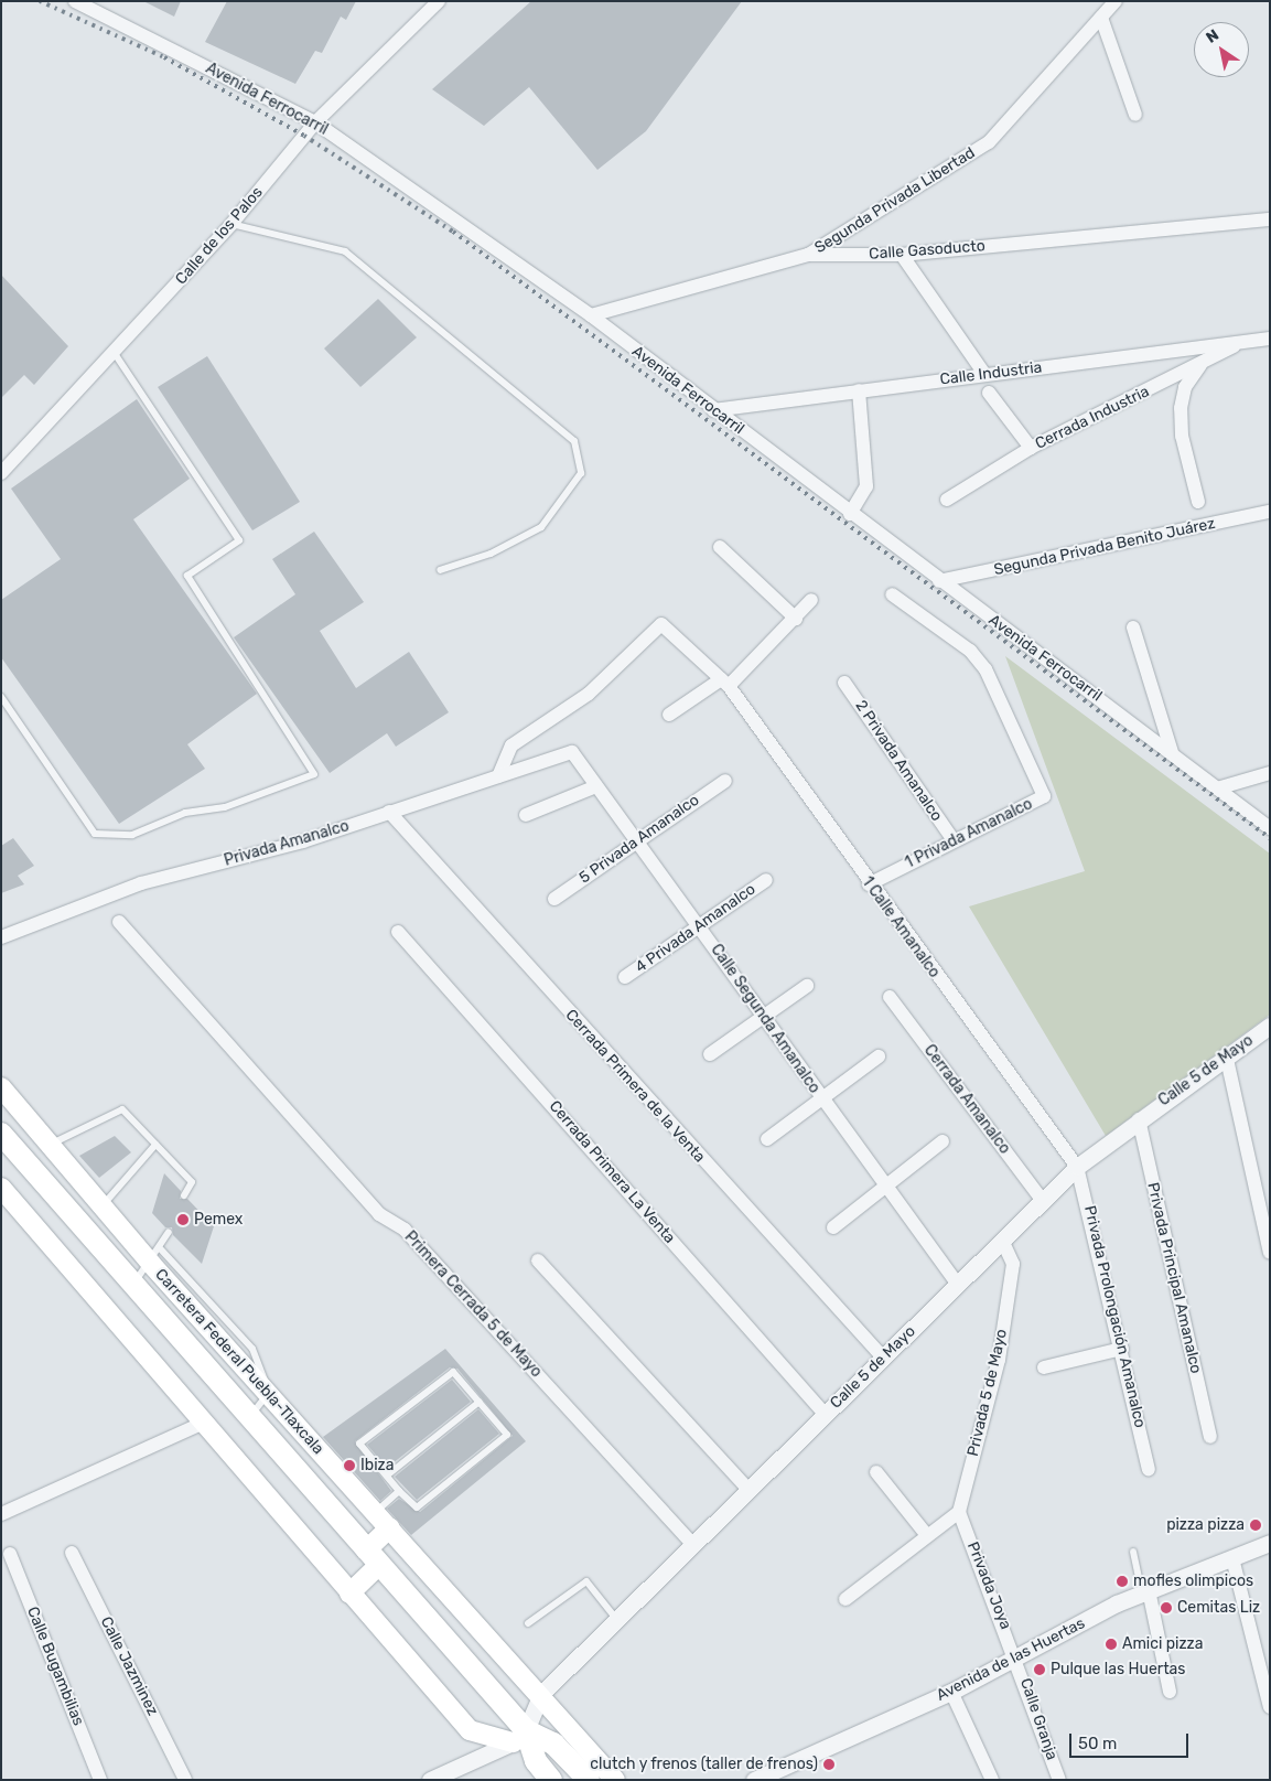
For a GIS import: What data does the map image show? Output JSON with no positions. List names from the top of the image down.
{
  "streets": {
    "main road": ["Carretera Federal Puebla-Tlaxcala"],
    "street": [
      "Avenida Ferrocarril",
      "Segunda Privada Libertad",
      "Calle de los Palos",
      "Calle Gasoducto",
      "Calle Industria",
      "Cerrada Industria",
      "Segunda Privada Benito Juárez",
      "2 Privada Amanalco",
      "1 Privada Amanalco",
      "5 Privada Amanalco",
      "Privada Amanalco",
      "1 Calle Amanalco",
      "4 Privada Amanalco",
      "Calle Segunda Amanalco",
      "Calle 5 de Mayo",
      "Cerrada Primera de la Venta",
      "Cerrada Amanalco",
      "Cerrada Primera La Venta",
      "Privada Principal Amanalco",
      "Primera Cerrada 5 de Mayo",
      "Privada Prolongación Amanalco",
      "Privada 5 de Mayo",
      "Privada Joya",
      "Avenida de las Huertas",
      "Calle Bugambilias",
      "Calle Jazminez",
      "Calle Granja"
    ]
  },
  "crossings": [
    ["Avenida Ferrocarril", "Calle de los Palos"],
    ["Avenida Ferrocarril", "Calle Gasoducto"],
    ["Avenida Ferrocarril", "Calle Industria"],
    ["Avenida Ferrocarril", "Segunda Privada Benito Juárez"],
    ["Segunda Privada Libertad", "Calle Gasoducto"],
    ["Calle Industria", "Cerrada Industria"],
    ["2 Privada Amanalco", "1 Privada Amanalco"],
    ["1 Privada Amanalco", "1 Calle Amanalco"],
    ["5 Privada Amanalco", "Calle Segunda Amanalco"],
    ["Privada Amanalco", "1 Calle Amanalco"],
    ["Privada Amanalco", "Calle Segunda Amanalco"],
    ["Privada Amanalco", "Cerrada Primera de la Venta"],
    ["1 Calle Amanalco", "Calle 5 de Mayo"],
    ["1 Calle Amanalco", "Privada Prolongación Amanalco"],
    ["4 Privada Amanalco", "Calle Segunda Amanalco"],
    ["Calle Segunda Amanalco", "Calle 5 de Mayo"],
    ["Calle 5 de Mayo", "Cerrada Primera de la Venta"],
    ["Calle 5 de Mayo", "Cerrada Amanalco"],
    ["Calle 5 de Mayo", "Cerrada Primera La Venta"],
    ["Calle 5 de Mayo", "Privada Principal Amanalco"],
    ["Calle 5 de Mayo", "Primera Cerrada 5 de Mayo"],
    ["Calle 5 de Mayo", "Privada Prolongación Amanalco"],
    ["Calle 5 de Mayo", "Carretera Federal Puebla-Tlaxcala"],
    ["Calle 5 de Mayo", "Privada 5 de Mayo"],
    ["Privada 5 de Mayo", "Privada Joya"],
    ["Privada Joya", "Avenida de las Huertas"],
    ["Privada Joya", "Calle Granja"],
    ["Avenida de las Huertas", "Calle Granja"]
  ],
  "places": [
    "Pemex",
    "Ibiza",
    "pizza pizza",
    "mofles olimpicos",
    "Cemitas Liz",
    "Amici pizza",
    "Pulque las Huertas",
    "clutch y frenos (taller de frenos)"
  ],
  "scale_bar": "50 m",
  "north": "top left"
}
